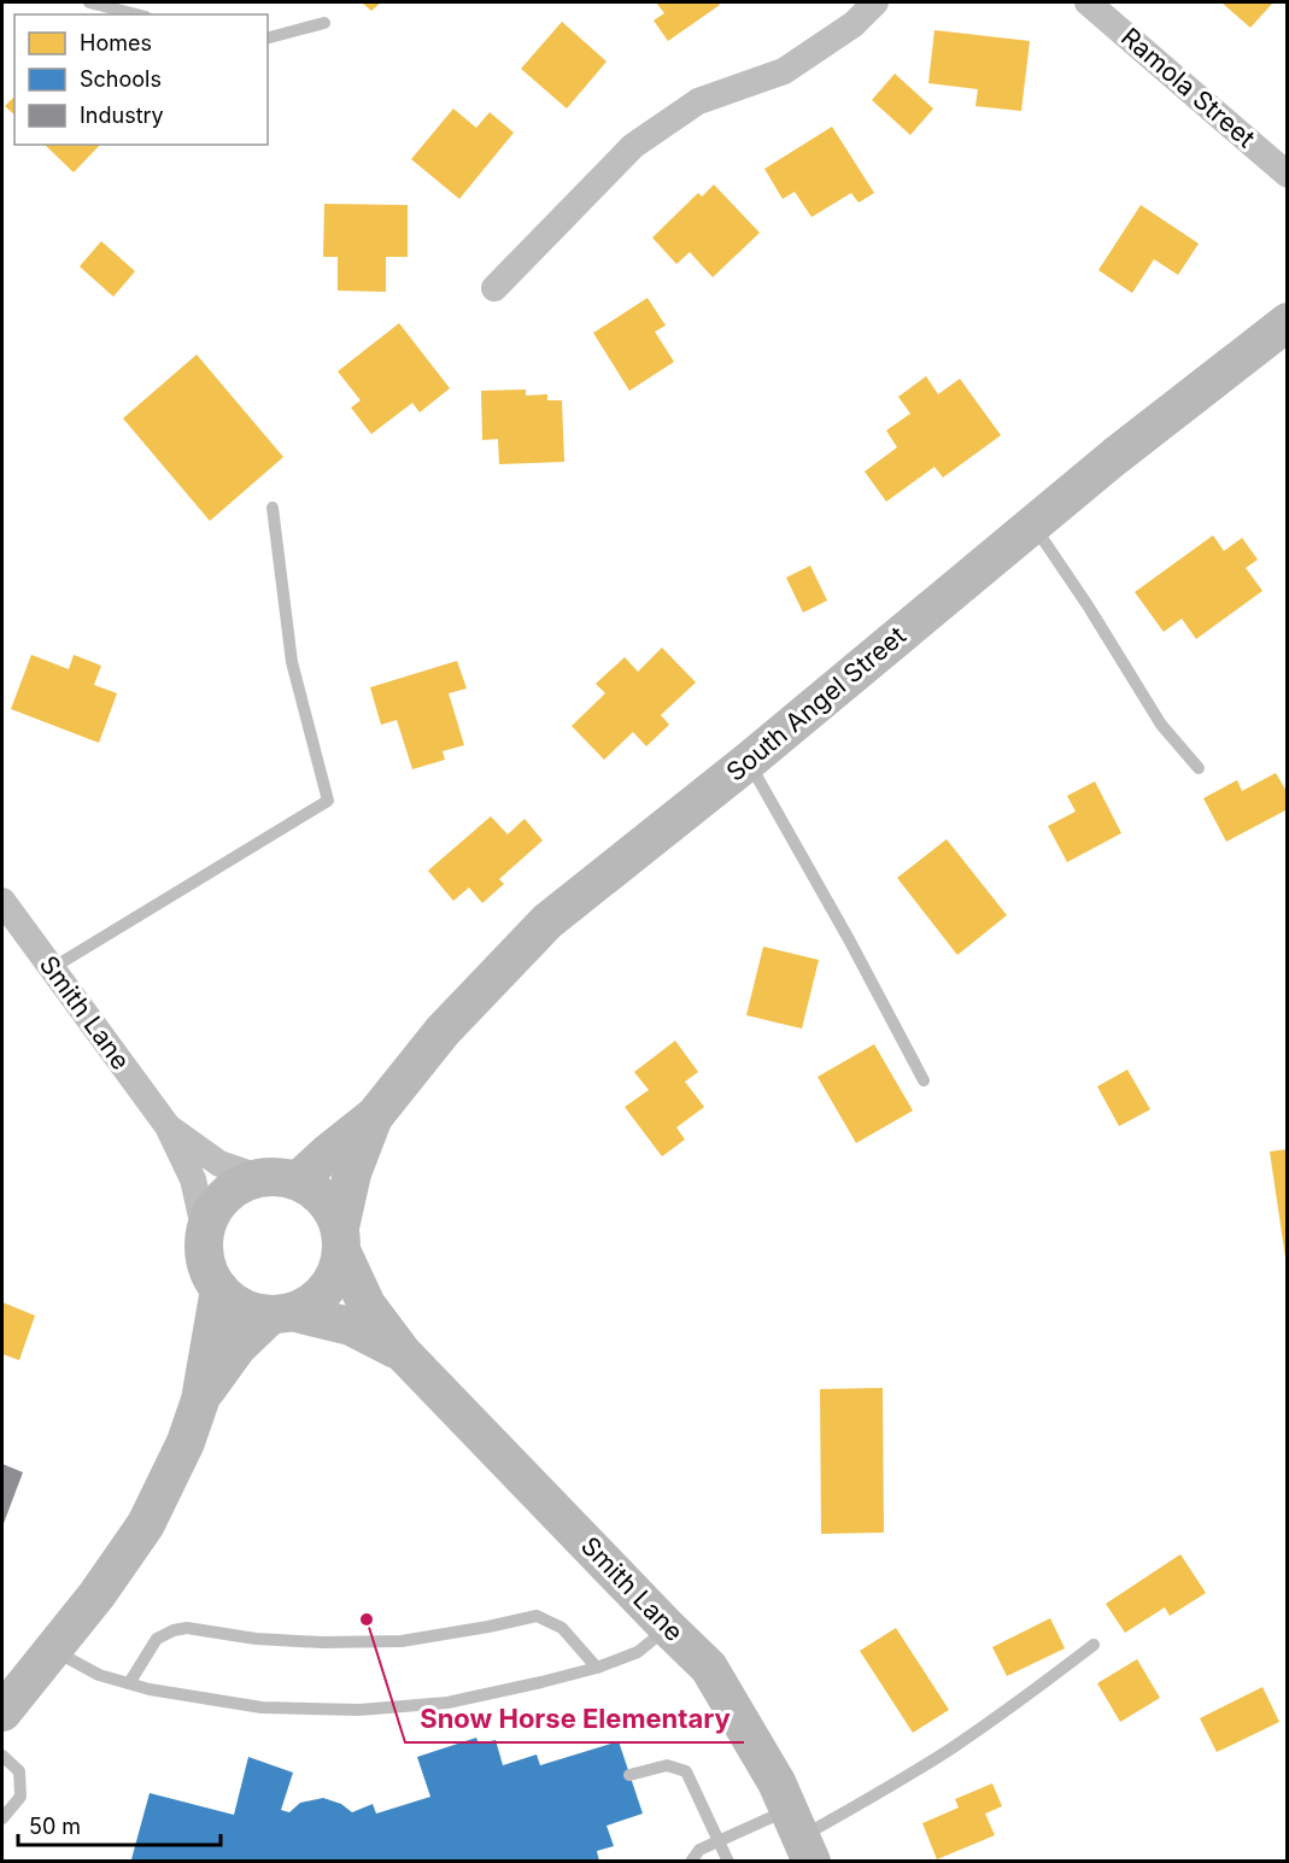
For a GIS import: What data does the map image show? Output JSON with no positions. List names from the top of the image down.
{
  "streets": {
    "street": ["Ramola Street", "South Angel Street", "Smith Lane"]
  },
  "crossings": [
    ["South Angel Street", "Smith Lane"]
  ],
  "places": ["Snow Horse Elementary"],
  "legend": ["Homes", "Schools", "Industry"],
  "scale_bar": "50 m"
}
